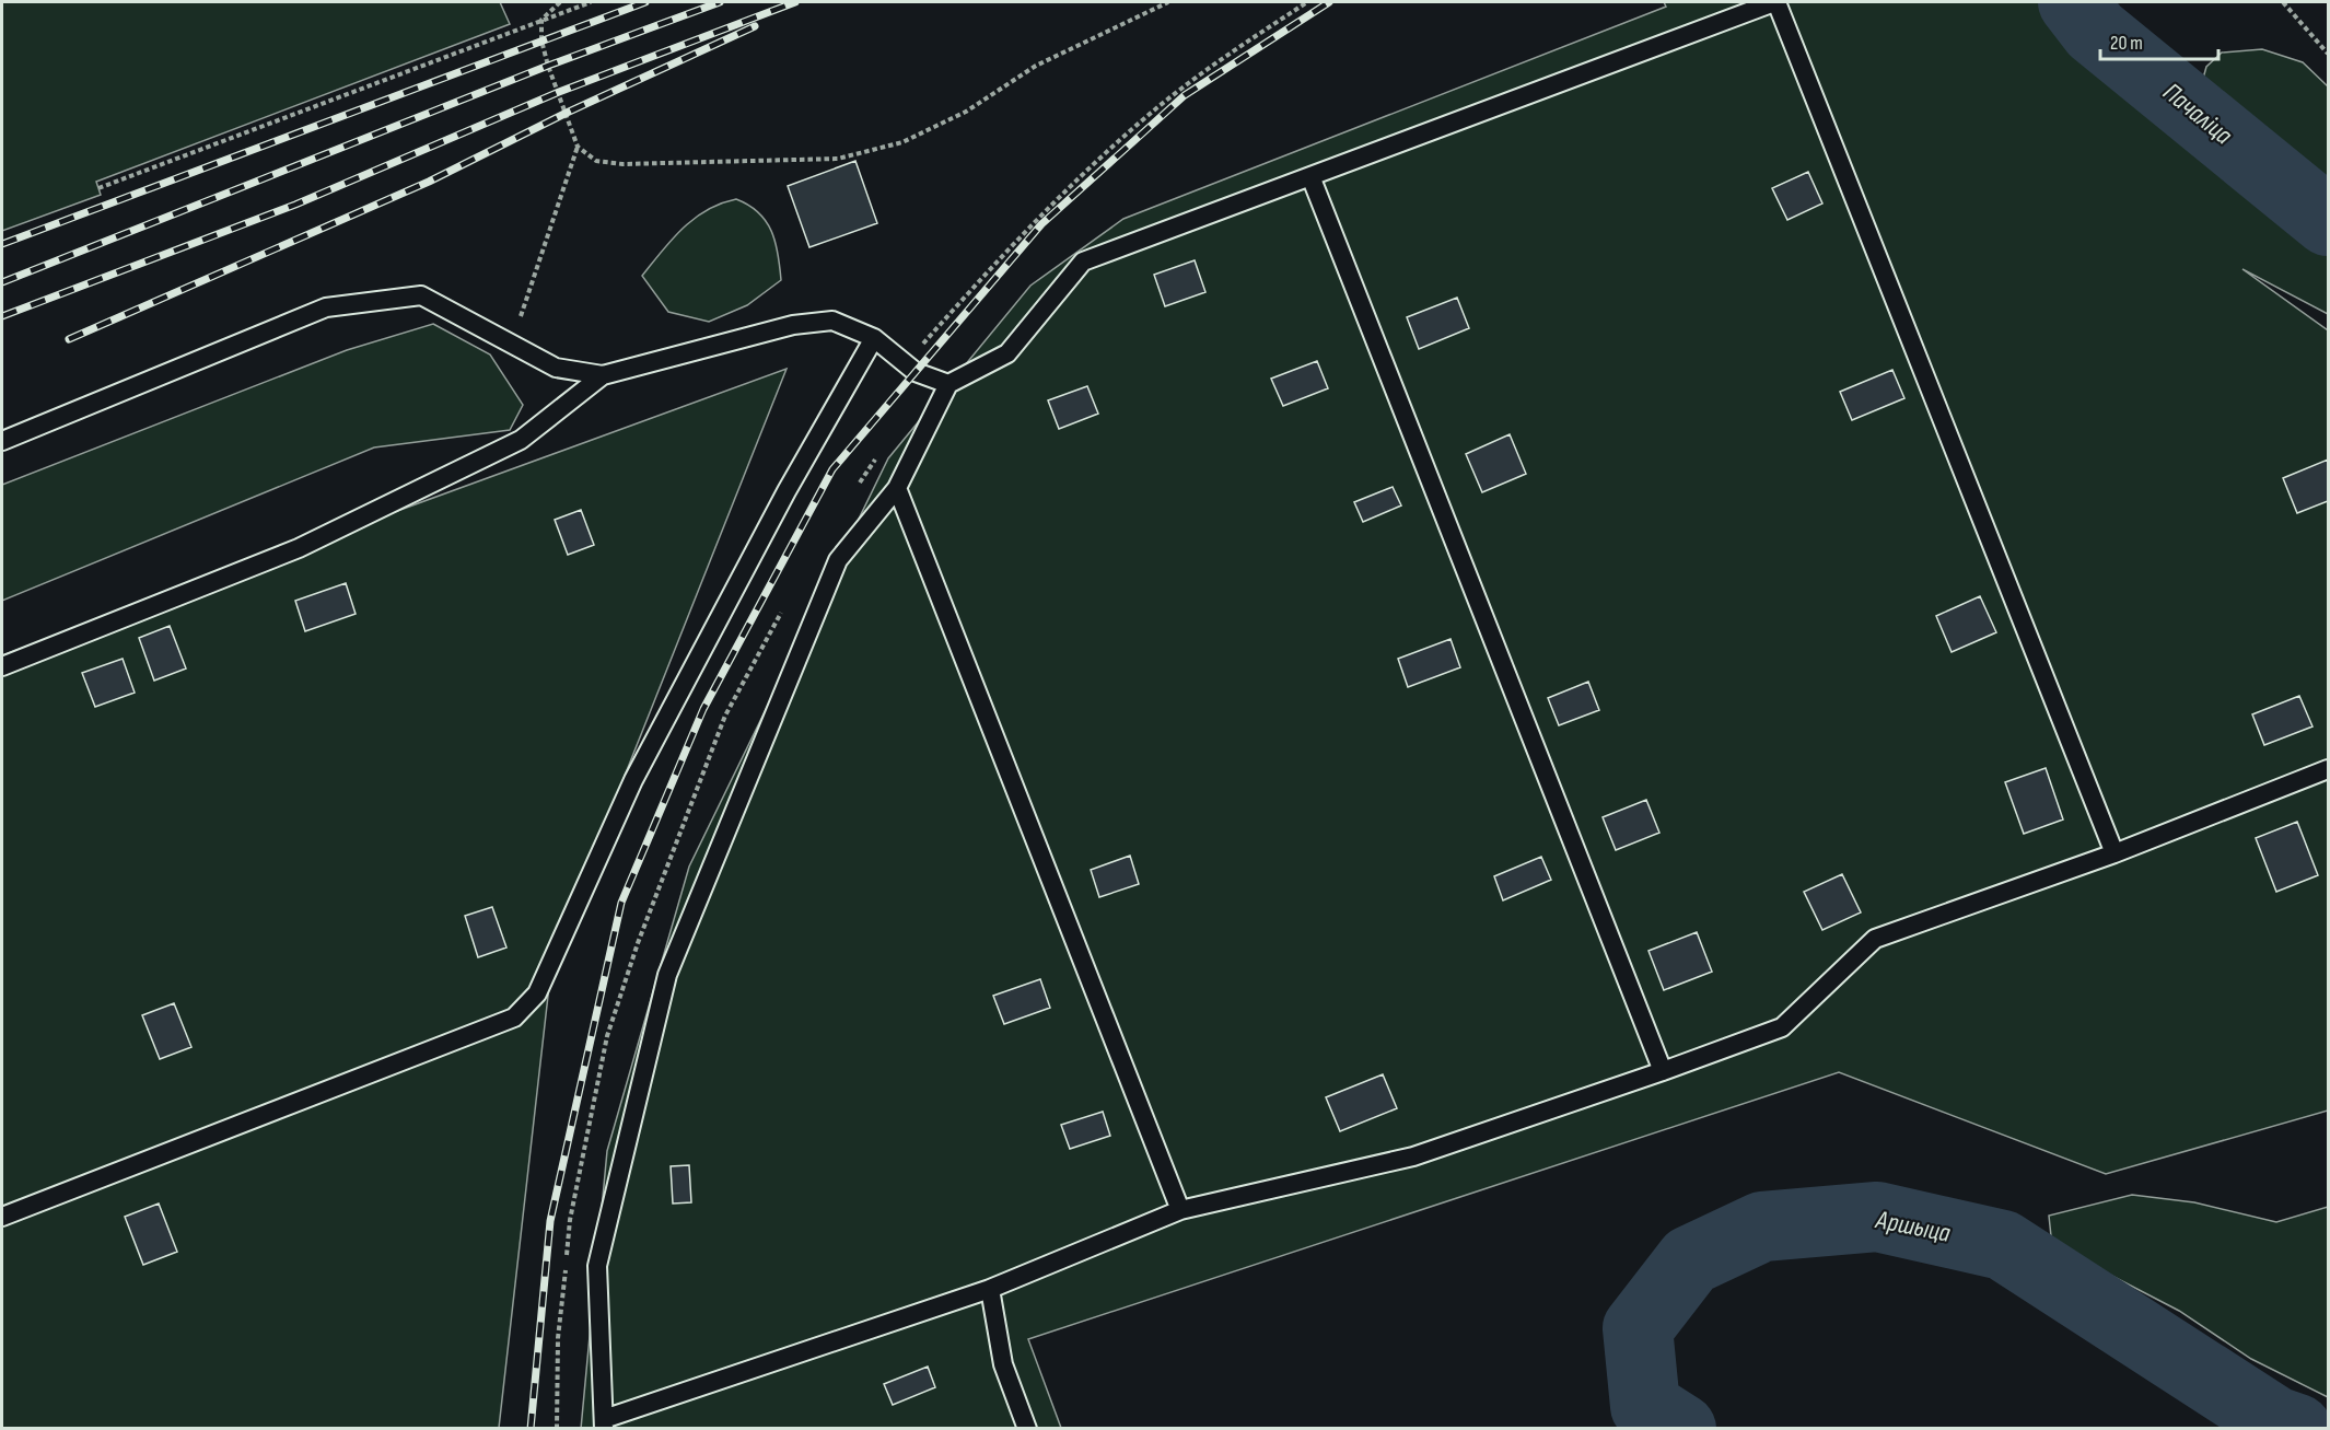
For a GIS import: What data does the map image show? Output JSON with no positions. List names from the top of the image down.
{
  "water": ["Пачаліца", "Аршыца"],
  "scale_bar": "20 m"
}
